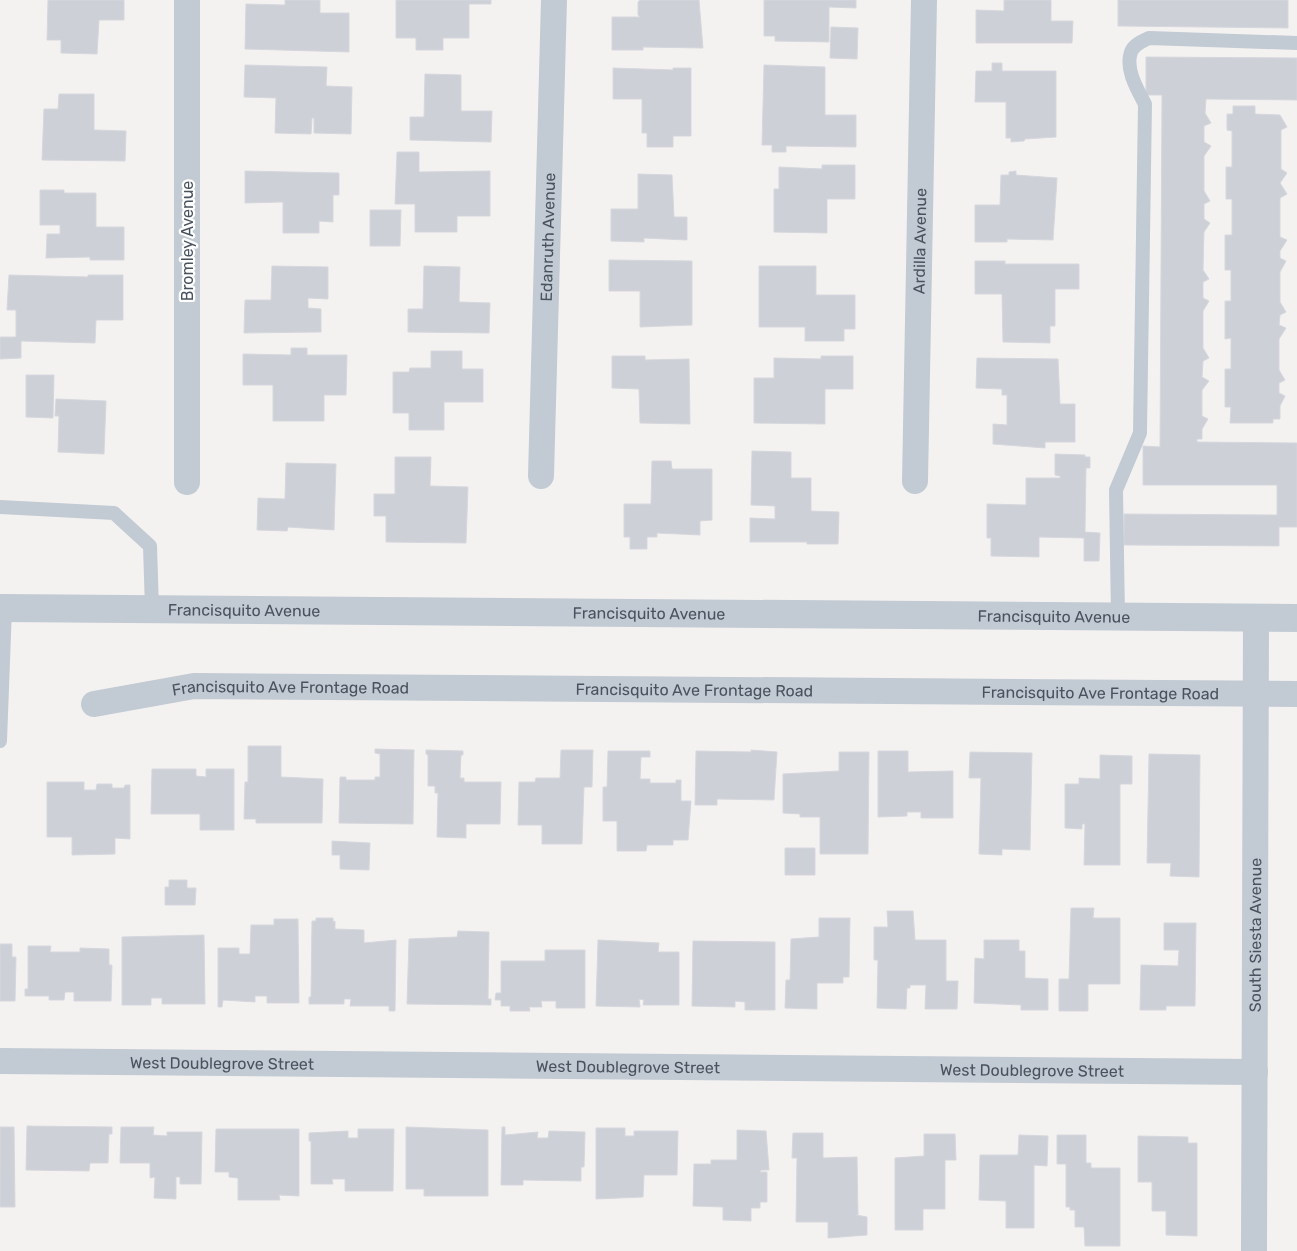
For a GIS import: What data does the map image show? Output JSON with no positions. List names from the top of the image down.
{
  "streets": {
    "street": [
      "Edanruth Avenue",
      "Bromley Avenue",
      "Ardilla Avenue",
      "Francisquito Avenue",
      "Francisquito Ave Frontage Road",
      "South Siesta Avenue",
      "West Doublegrove Street"
    ]
  },
  "crossings": [
    ["Francisquito Avenue", "South Siesta Avenue"],
    ["Francisquito Ave Frontage Road", "South Siesta Avenue"],
    ["South Siesta Avenue", "West Doublegrove Street"]
  ]
}
